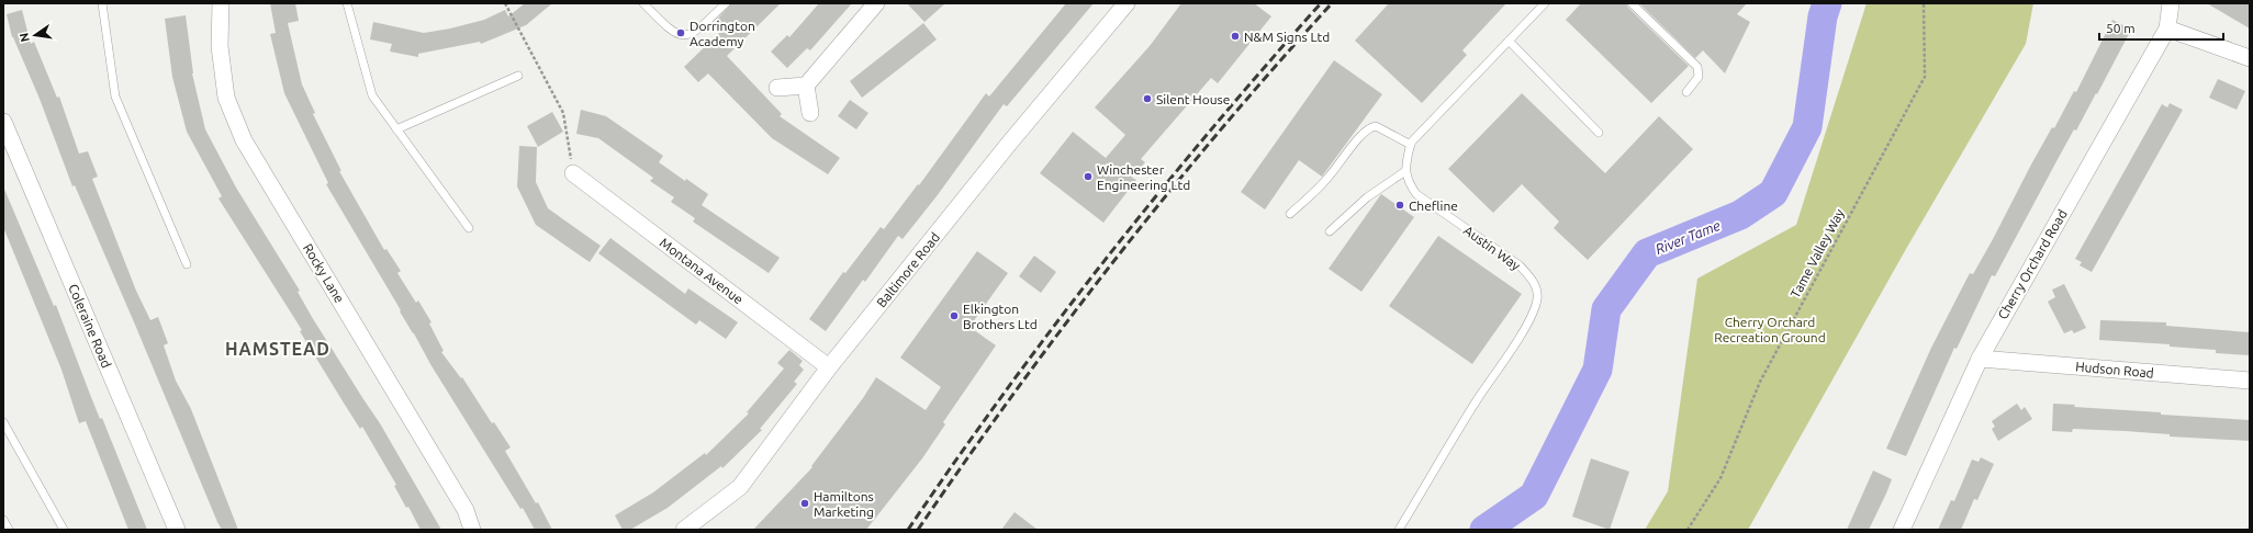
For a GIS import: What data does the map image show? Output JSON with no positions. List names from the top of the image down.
{
  "streets": {
    "street": [
      "Cherry Orchard Road",
      "Baltimore Road",
      "Montana Avenue",
      "Rocky Lane",
      "Coleraine Road",
      "Hudson Road"
    ],
    "lane": ["Austin Way"],
    "path": ["Tame Valley Way"]
  },
  "crossings": [
    ["Cherry Orchard Road", "Hudson Road"],
    ["Baltimore Road", "Montana Avenue"]
  ],
  "districts": ["HAMSTEAD"],
  "water": ["River Tame"],
  "parks": ["Cherry Orchard Recreation Ground"],
  "places": [
    "Dorrington Academy",
    "N&M Signs Ltd",
    "Silent House",
    "Winchester Engineering Ltd",
    "Chefline",
    "Elkington Brothers Ltd",
    "Hamiltons Marketing"
  ],
  "scale_bar": "50 m",
  "north": "left"
}
